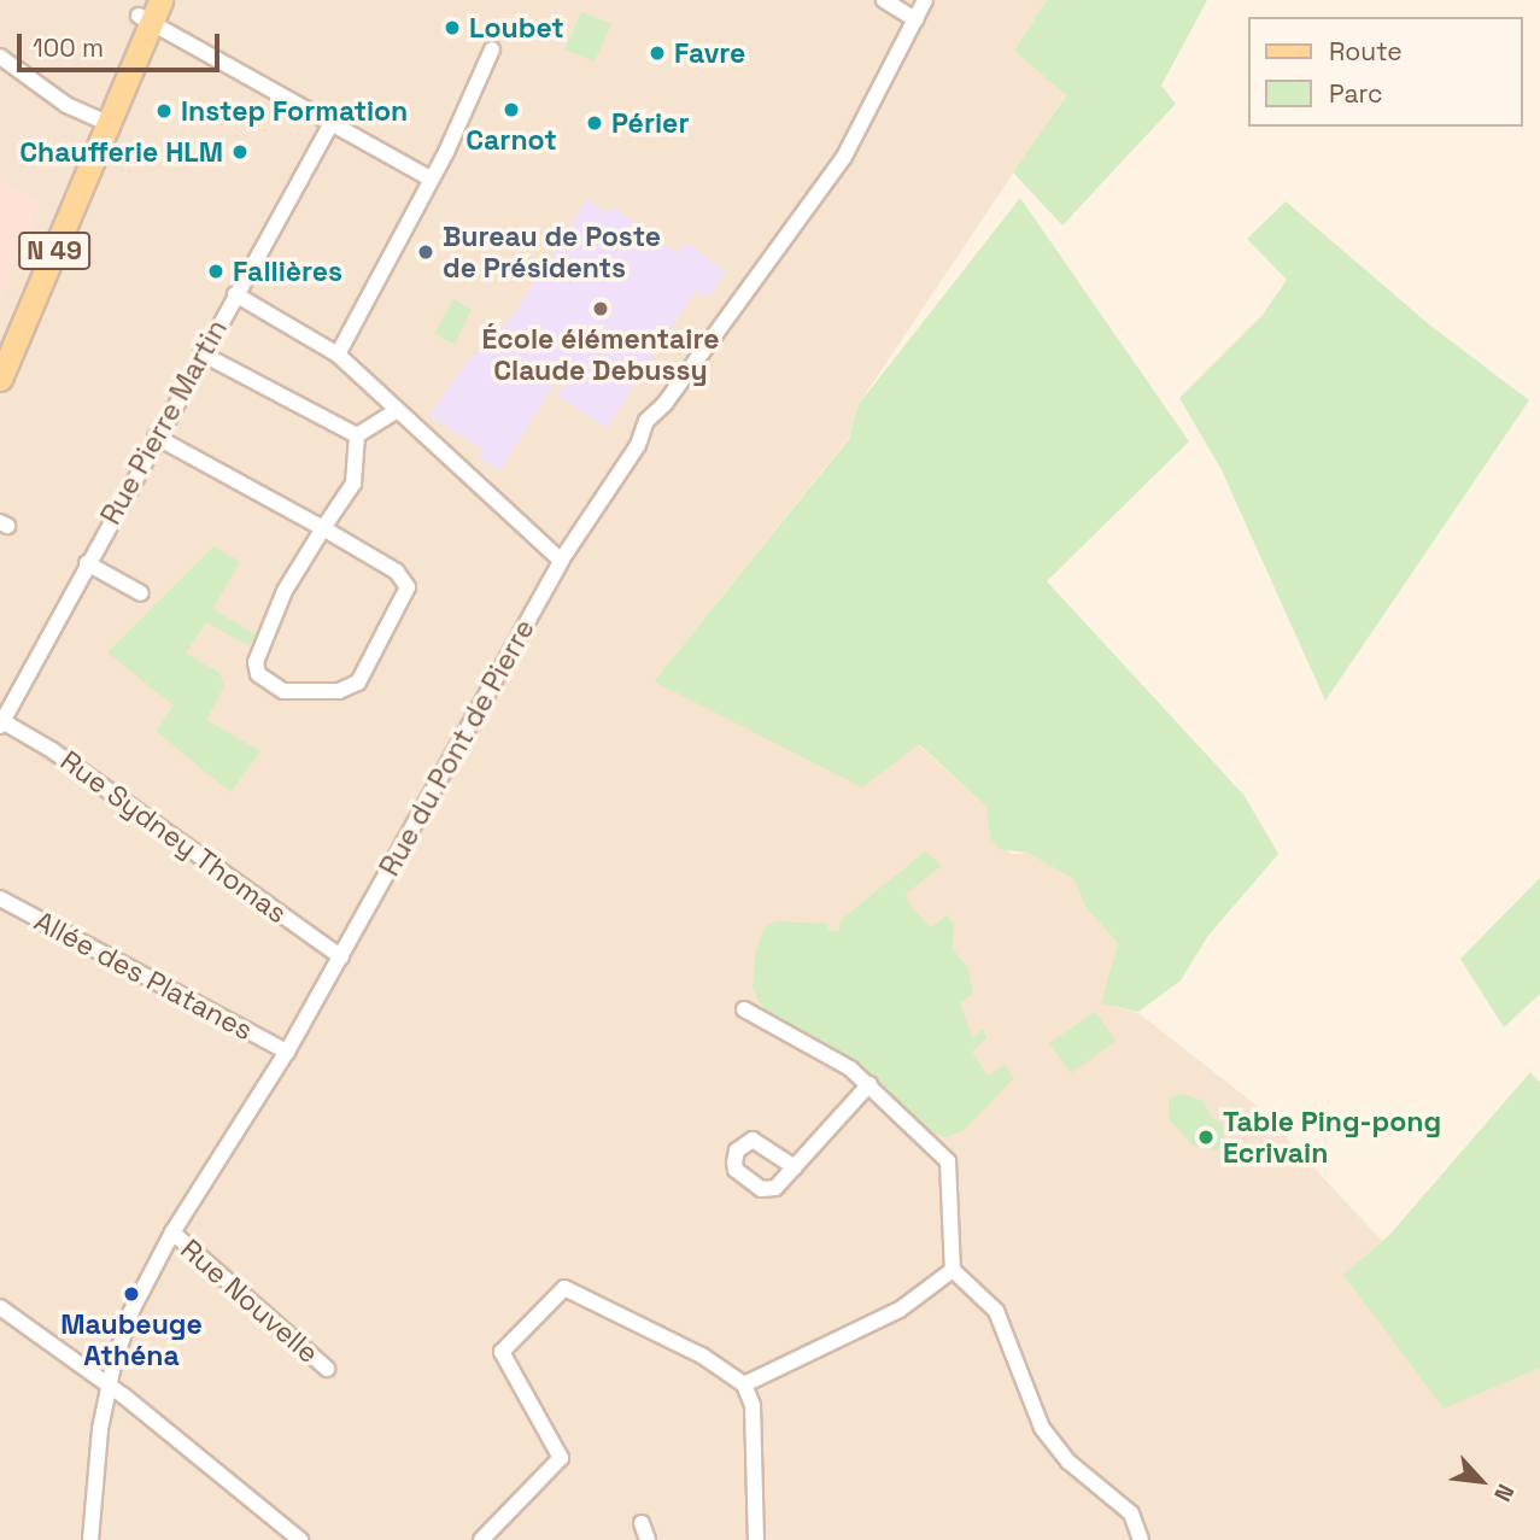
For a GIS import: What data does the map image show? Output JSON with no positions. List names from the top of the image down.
{
  "streets": {
    "main road": ["N 49"],
    "street": [
      "Rue Pierre Martin",
      "Rue du Pont de Pierre",
      "Rue Sydney Thomas",
      "Allée des Platanes",
      "Rue Nouvelle"
    ]
  },
  "crossings": [
    ["Rue Pierre Martin", "Rue Sydney Thomas"],
    ["Rue du Pont de Pierre", "Rue Sydney Thomas"],
    ["Rue du Pont de Pierre", "Allée des Platanes"],
    ["Rue du Pont de Pierre", "Rue Nouvelle"]
  ],
  "places": [
    "Loubet",
    "Favre",
    "Carnot",
    "Instep Formation",
    "Périer",
    "Chaufferie HLM",
    "Bureau de Poste de Présidents",
    "Fallières",
    "École élémentaire Claude Debussy",
    "Table Ping-pong Ecrivain",
    "Maubeuge Athéna"
  ],
  "legend": ["Route", "Parc"],
  "scale_bar": "100 m",
  "north": "bottom right"
}
